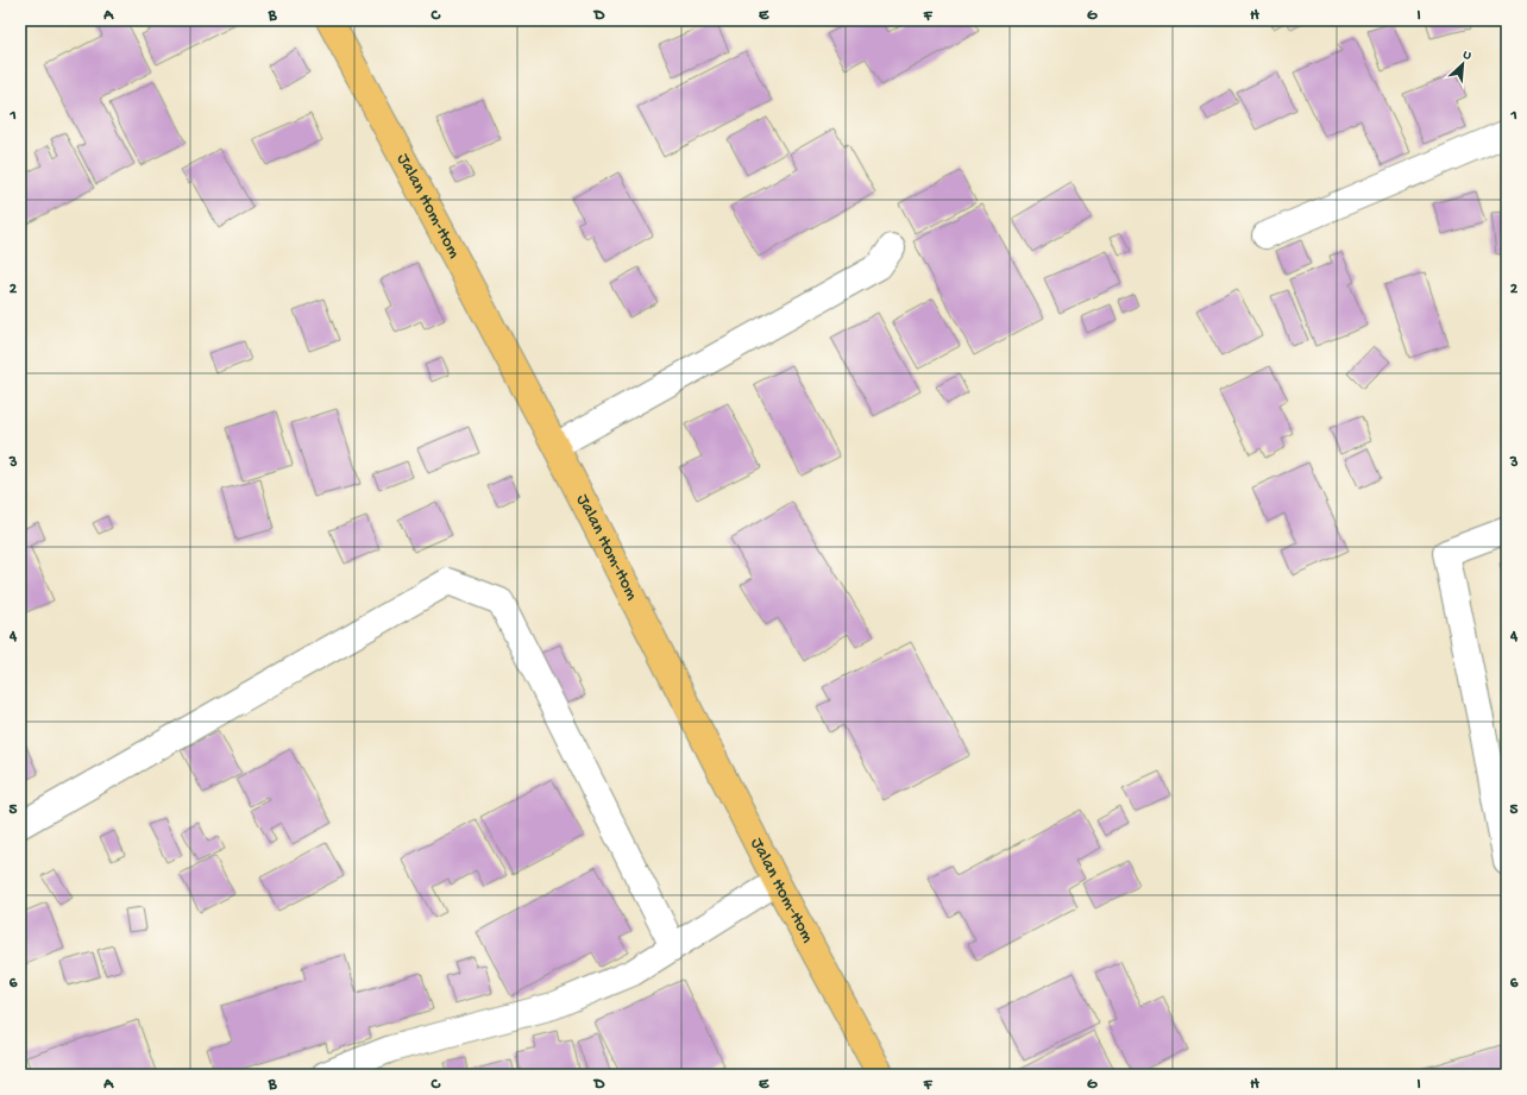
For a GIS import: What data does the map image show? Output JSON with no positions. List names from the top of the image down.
{
  "streets": {
    "highway": ["Jalan Hom-Hom"]
  },
  "north": "top right",
  "grid": {
    "columns": [
      "A",
      "B",
      "C",
      "D",
      "E",
      "F",
      "G",
      "H",
      "I"
    ],
    "rows": [
      "1",
      "2",
      "3",
      "4",
      "5",
      "6"
    ]
  }
}
